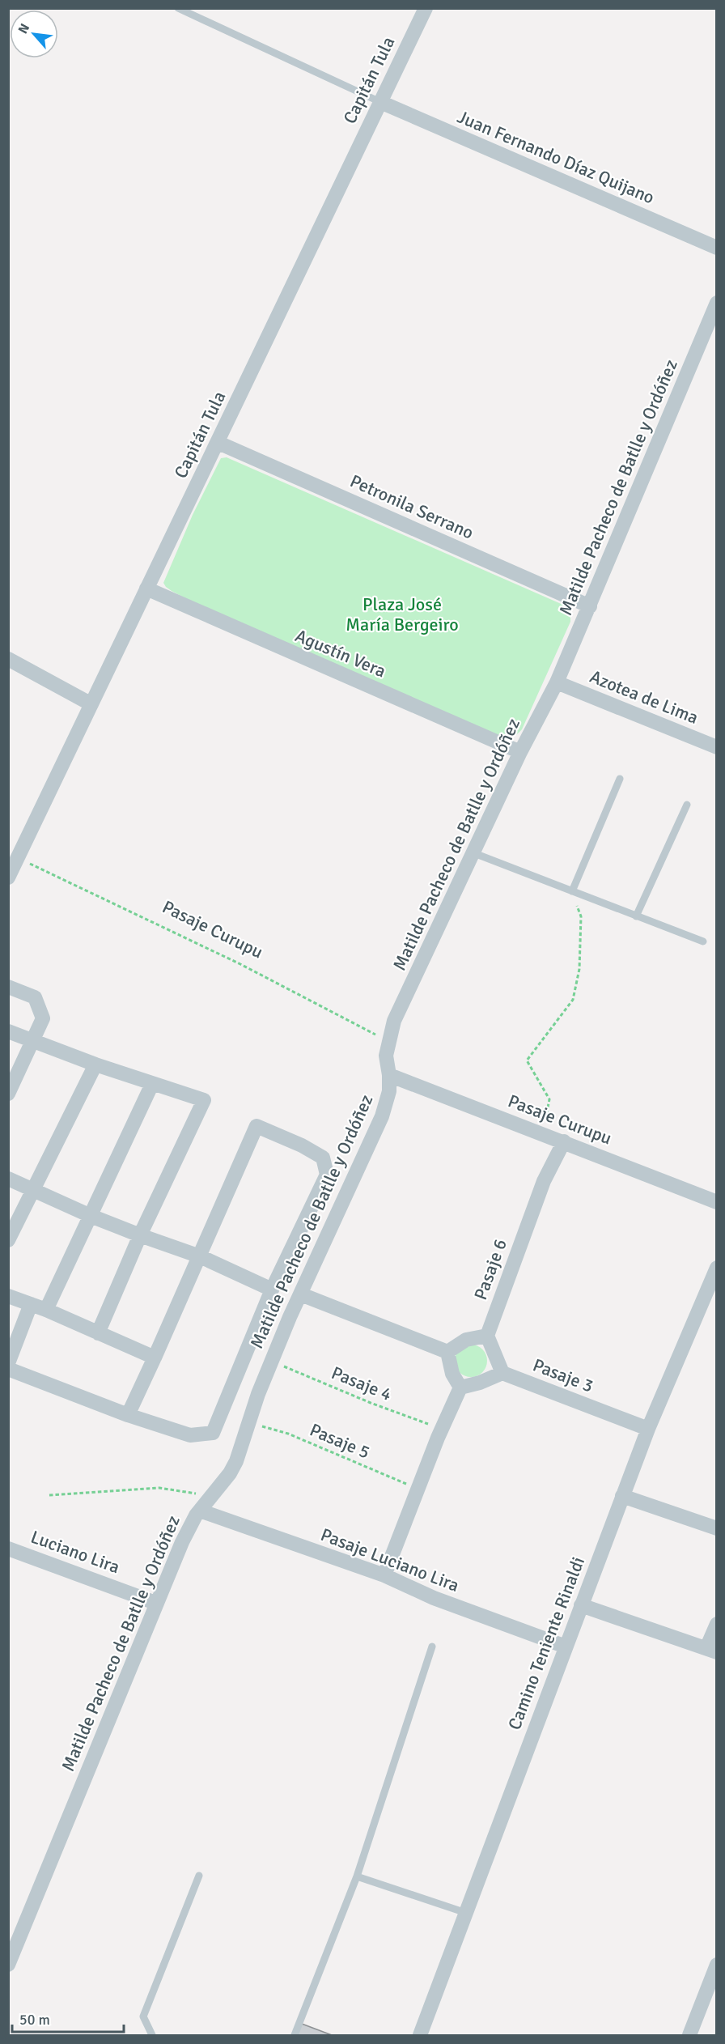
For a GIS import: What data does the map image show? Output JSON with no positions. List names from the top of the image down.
{
  "streets": {
    "street": [
      "Capitán Tula",
      "Juan Fernando Díaz Quijano",
      "Matilde Pacheco de Batlle y Ordóñez",
      "Petronila Serrano",
      "Agustín Vera",
      "Azotea de Lima",
      "Pasaje Curupu",
      "Pasaje 6",
      "Pasaje 3",
      "Luciano Lira",
      "Pasaje Luciano Lira",
      "Camino Teniente Rinaldi"
    ],
    "path": ["Pasaje 4", "Pasaje 5"]
  },
  "crossings": [
    ["Capitán Tula", "Juan Fernando Díaz Quijano"],
    ["Capitán Tula", "Petronila Serrano"],
    ["Capitán Tula", "Agustín Vera"],
    ["Capitán Tula", "Pasaje Curupu"],
    ["Matilde Pacheco de Batlle y Ordóñez", "Petronila Serrano"],
    ["Matilde Pacheco de Batlle y Ordóñez", "Agustín Vera"],
    ["Matilde Pacheco de Batlle y Ordóñez", "Azotea de Lima"],
    ["Matilde Pacheco de Batlle y Ordóñez", "Pasaje Curupu"],
    ["Matilde Pacheco de Batlle y Ordóñez", "Pasaje 4"],
    ["Matilde Pacheco de Batlle y Ordóñez", "Pasaje 5"],
    ["Matilde Pacheco de Batlle y Ordóñez", "Luciano Lira"],
    ["Matilde Pacheco de Batlle y Ordóñez", "Pasaje Luciano Lira"],
    ["Pasaje Curupu", "Pasaje 6"],
    ["Pasaje 3", "Camino Teniente Rinaldi"],
    ["Pasaje Luciano Lira", "Camino Teniente Rinaldi"]
  ],
  "parks": ["Plaza José María Bergeiro"],
  "scale_bar": "50 m",
  "north": "top left"
}
